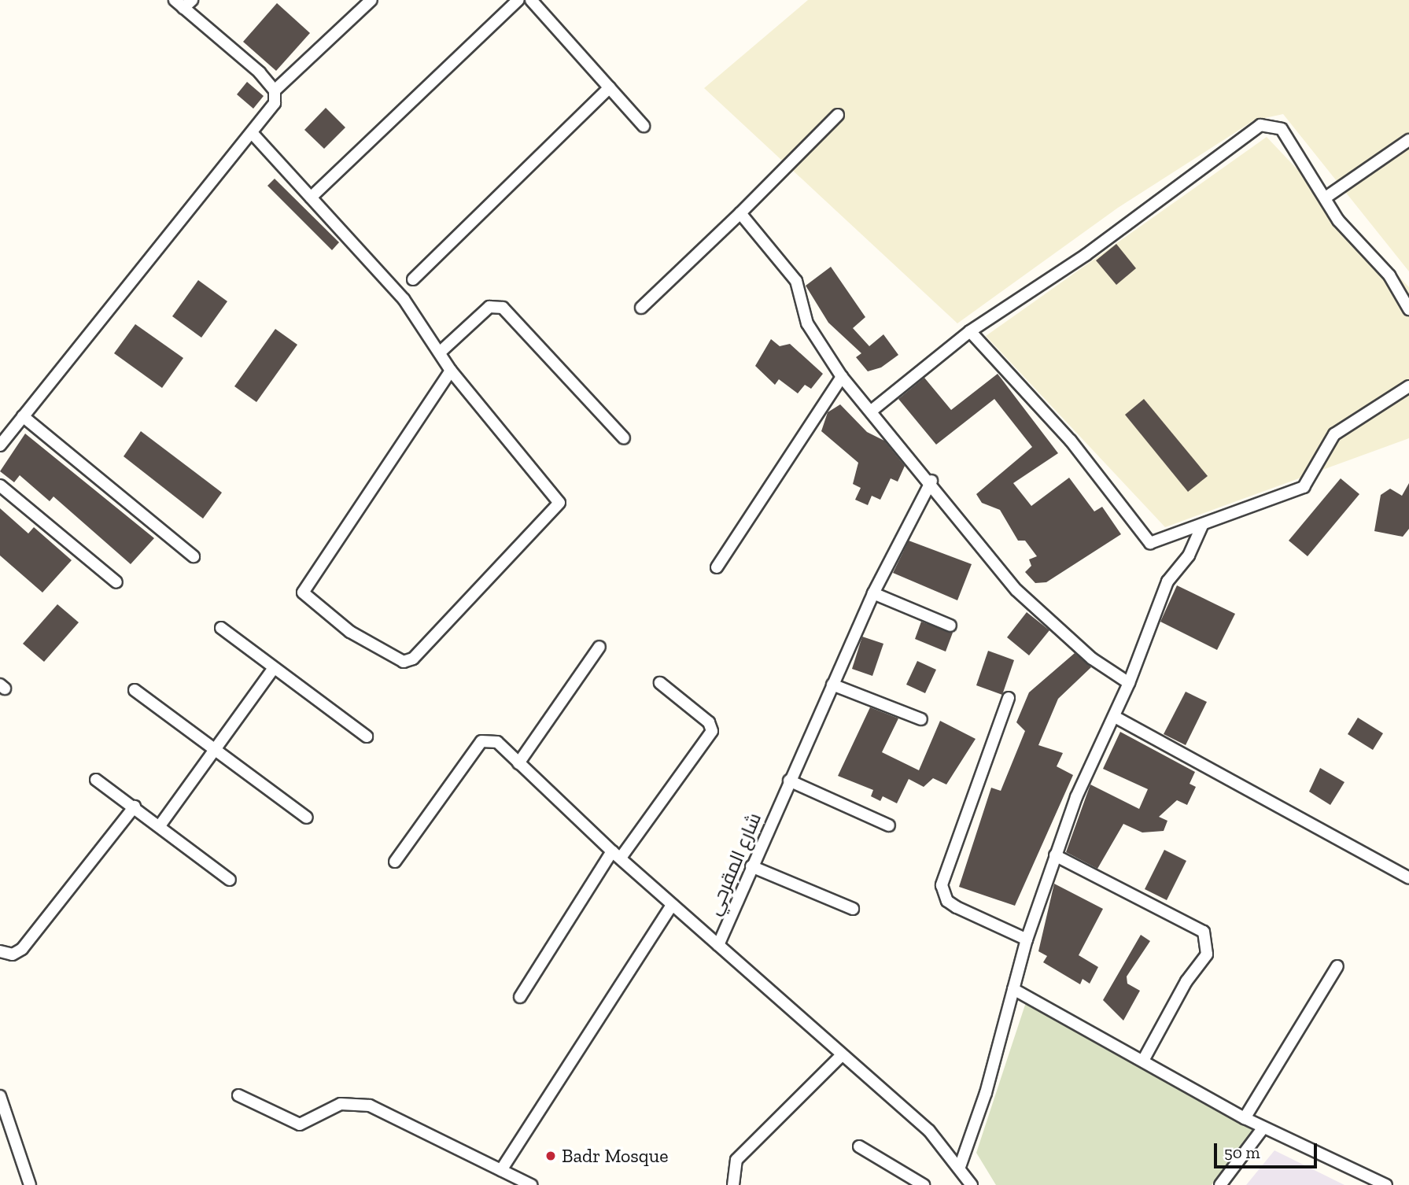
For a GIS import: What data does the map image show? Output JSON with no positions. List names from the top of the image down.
{
  "streets": {
    "street": ["شارع المقرحي"]
  },
  "places": ["Badr Mosque"],
  "scale_bar": "50 m"
}
